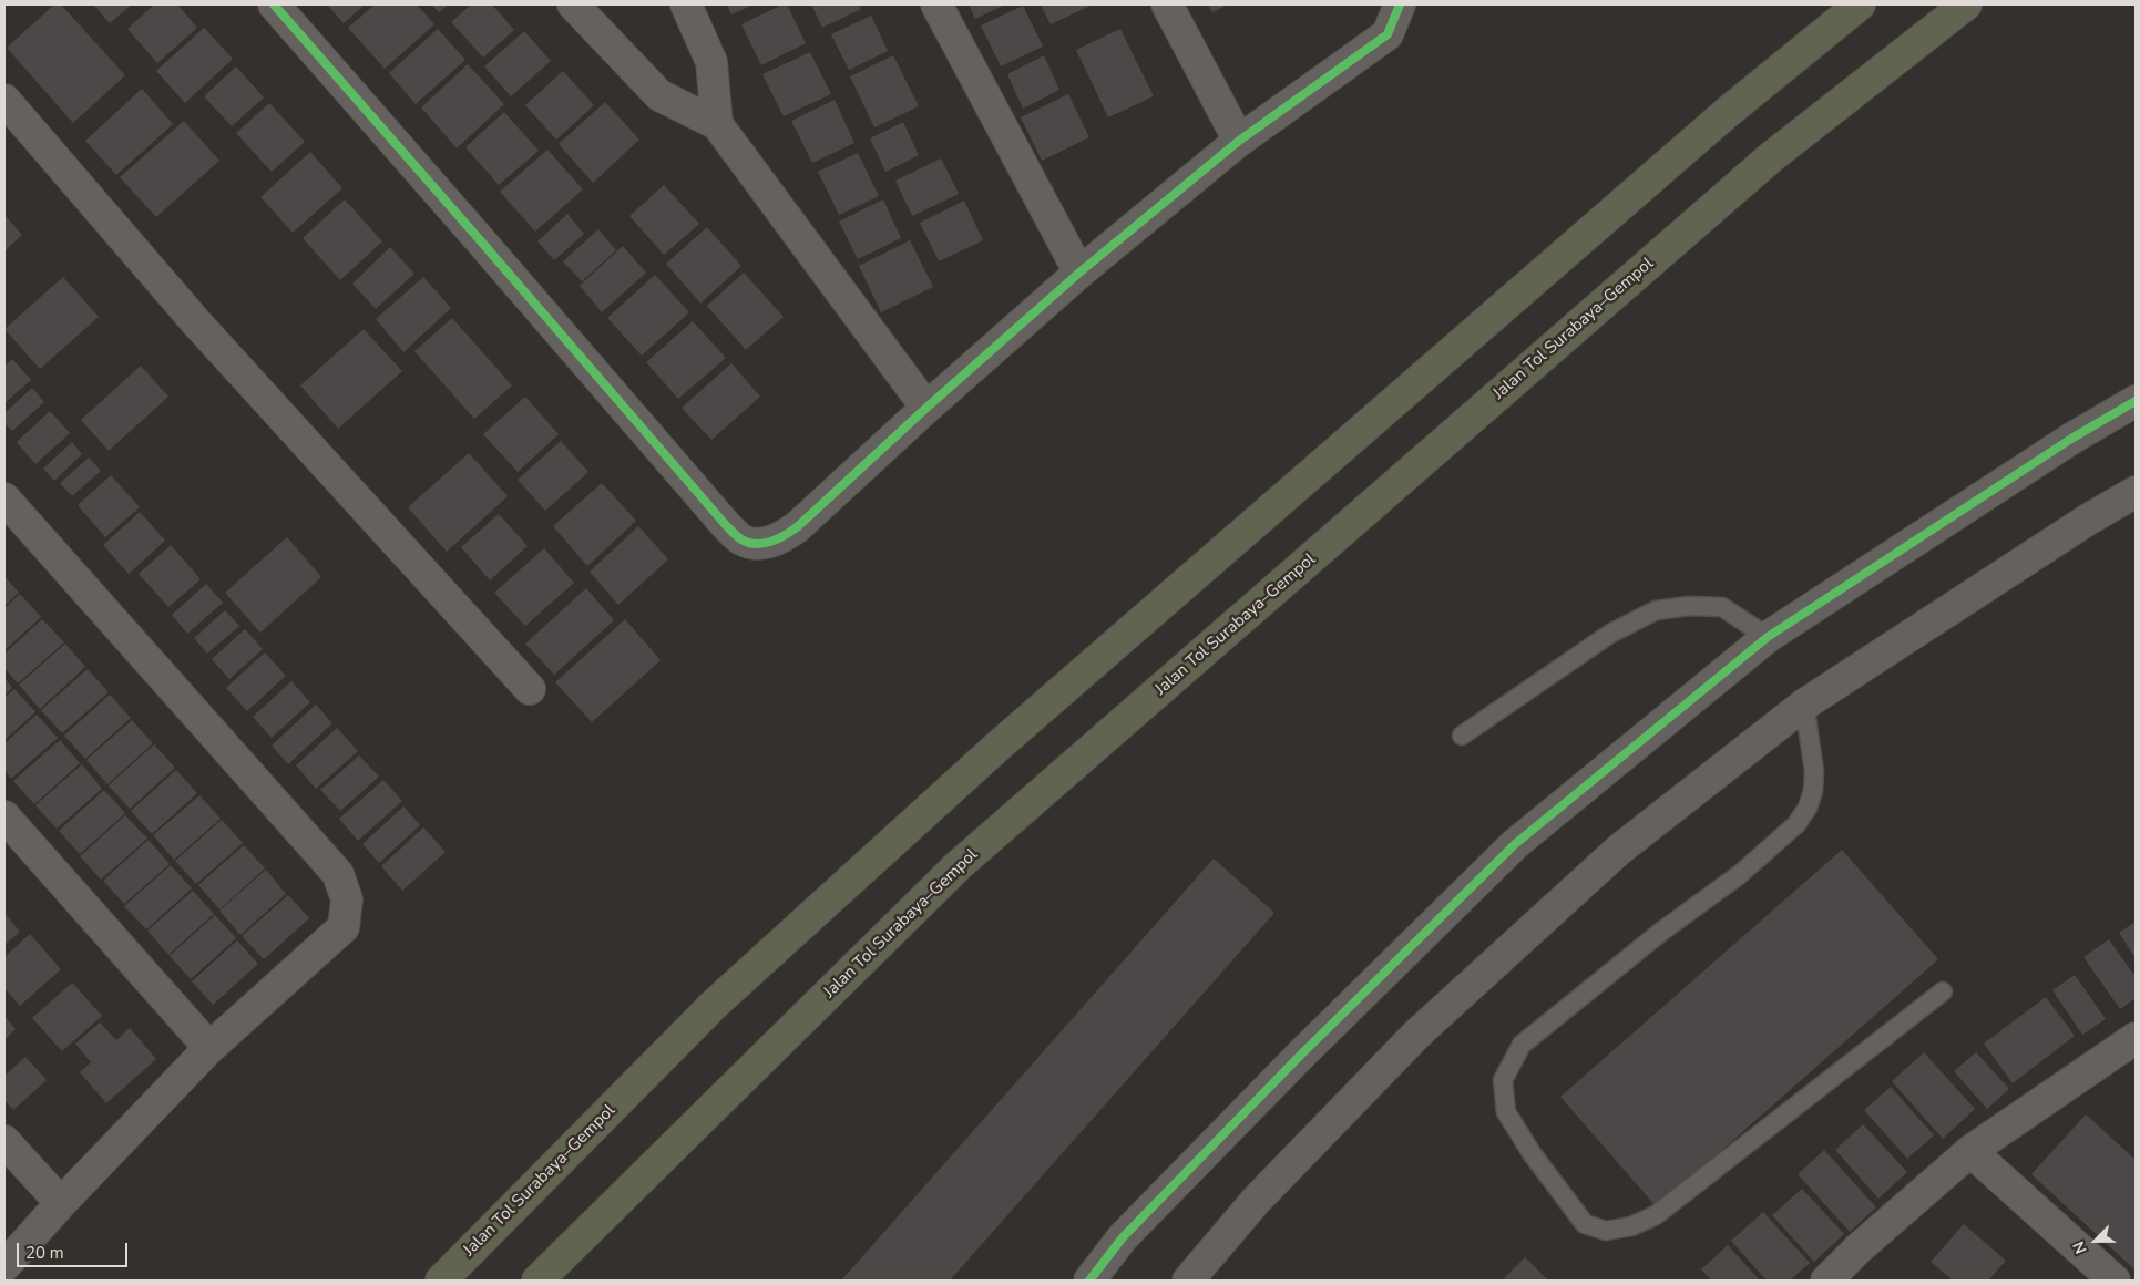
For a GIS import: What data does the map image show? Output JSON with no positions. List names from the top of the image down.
{
  "streets": {
    "highway": ["Jalan Tol Surabaya–Gempol"]
  },
  "scale_bar": "20 m",
  "north": "bottom left"
}
